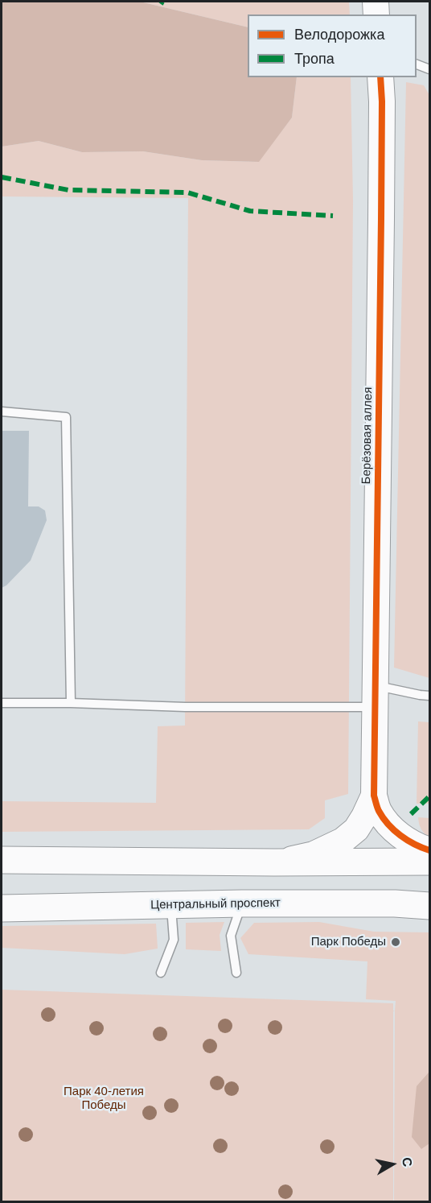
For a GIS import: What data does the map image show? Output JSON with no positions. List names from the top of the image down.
{
  "streets": {
    "main road": ["Центральный проспект"],
    "street": ["Берёзовая аллея"]
  },
  "parks": ["Парк 40-летия Победы"],
  "places": ["Парк Победы"],
  "legend": ["Велодорожка", "Тропа"],
  "north": "right"
}
